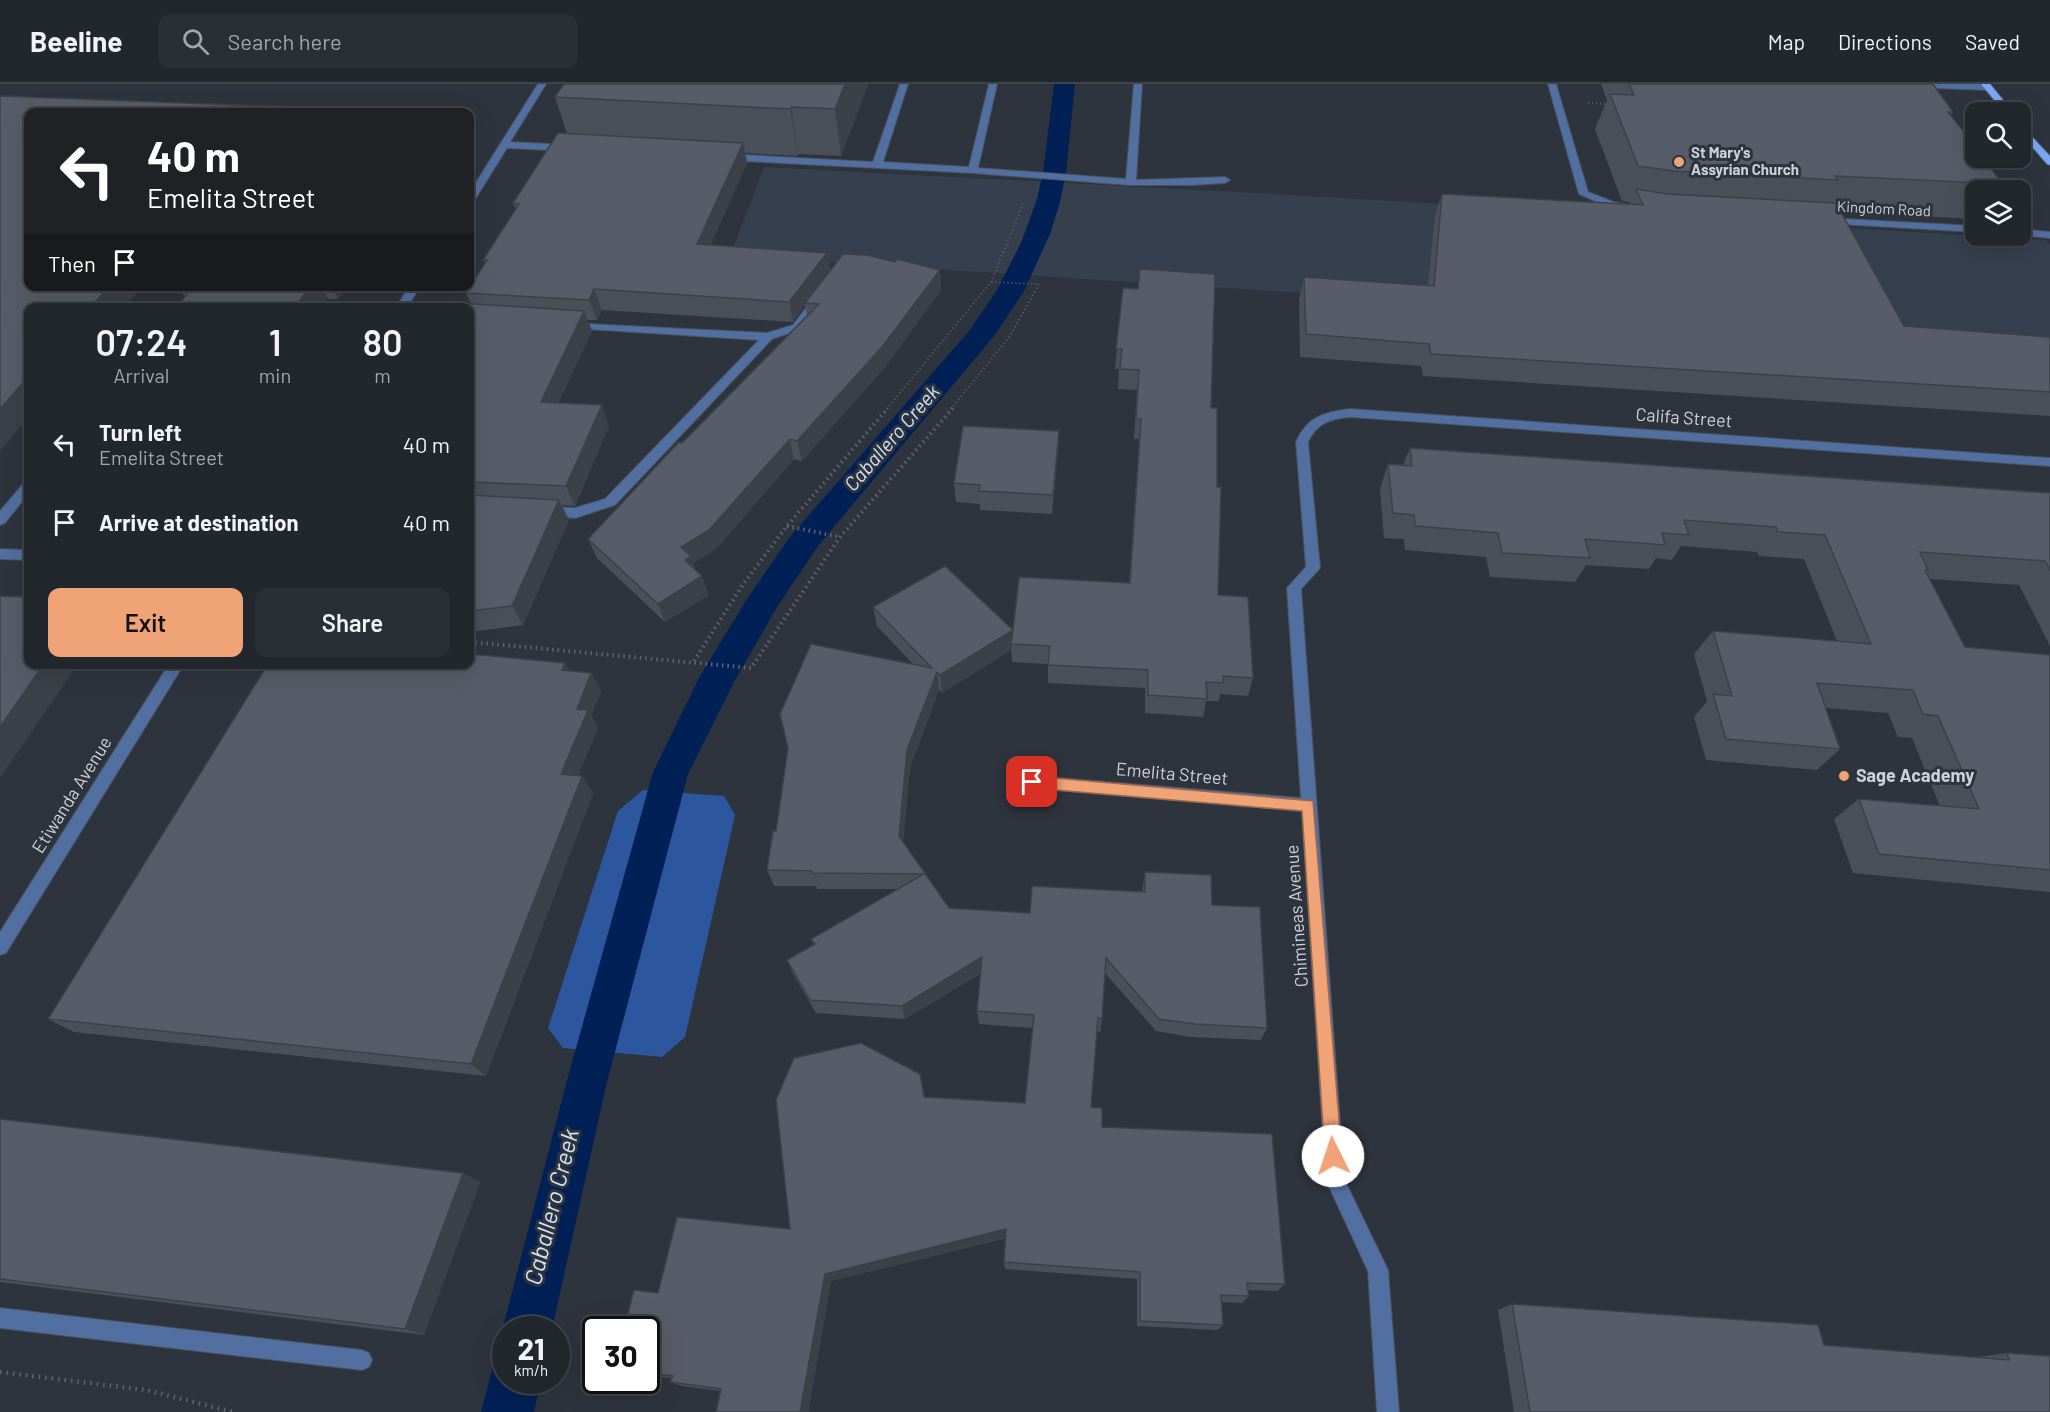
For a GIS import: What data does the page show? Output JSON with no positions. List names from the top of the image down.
{
  "streets": {
    "street": [
      "Kingdom Road",
      "Califa Street",
      "Emelita Street",
      "Etiwanda Avenue",
      "Chimineas Avenue"
    ]
  },
  "crossings": [
    ["Califa Street", "Chimineas Avenue"],
    ["Emelita Street", "Chimineas Avenue"]
  ],
  "water": ["Caballero Creek"],
  "places": ["St Mary's Assyrian Church", "Sage Academy"],
  "page": {
    "header": "Beeline",
    "search": "Search here",
    "nav": ["Map", "Directions", "Saved"],
    "turn": ["40 m", "Emelita Street"],
    "then": "Then",
    "eta": [
      "07:24",
      "Arrival",
      "1",
      "min",
      "80",
      "m"
    ],
    "list": [
      {
        "name": "Turn left",
        "note": "Emelita Street",
        "value": "40 m"
      },
      {
        "name": "Arrive at destination",
        "value": "40 m"
      }
    ],
    "buttons": ["Exit", "Share"],
    "speed": "21 km/h",
    "limit": "30"
  }
}
